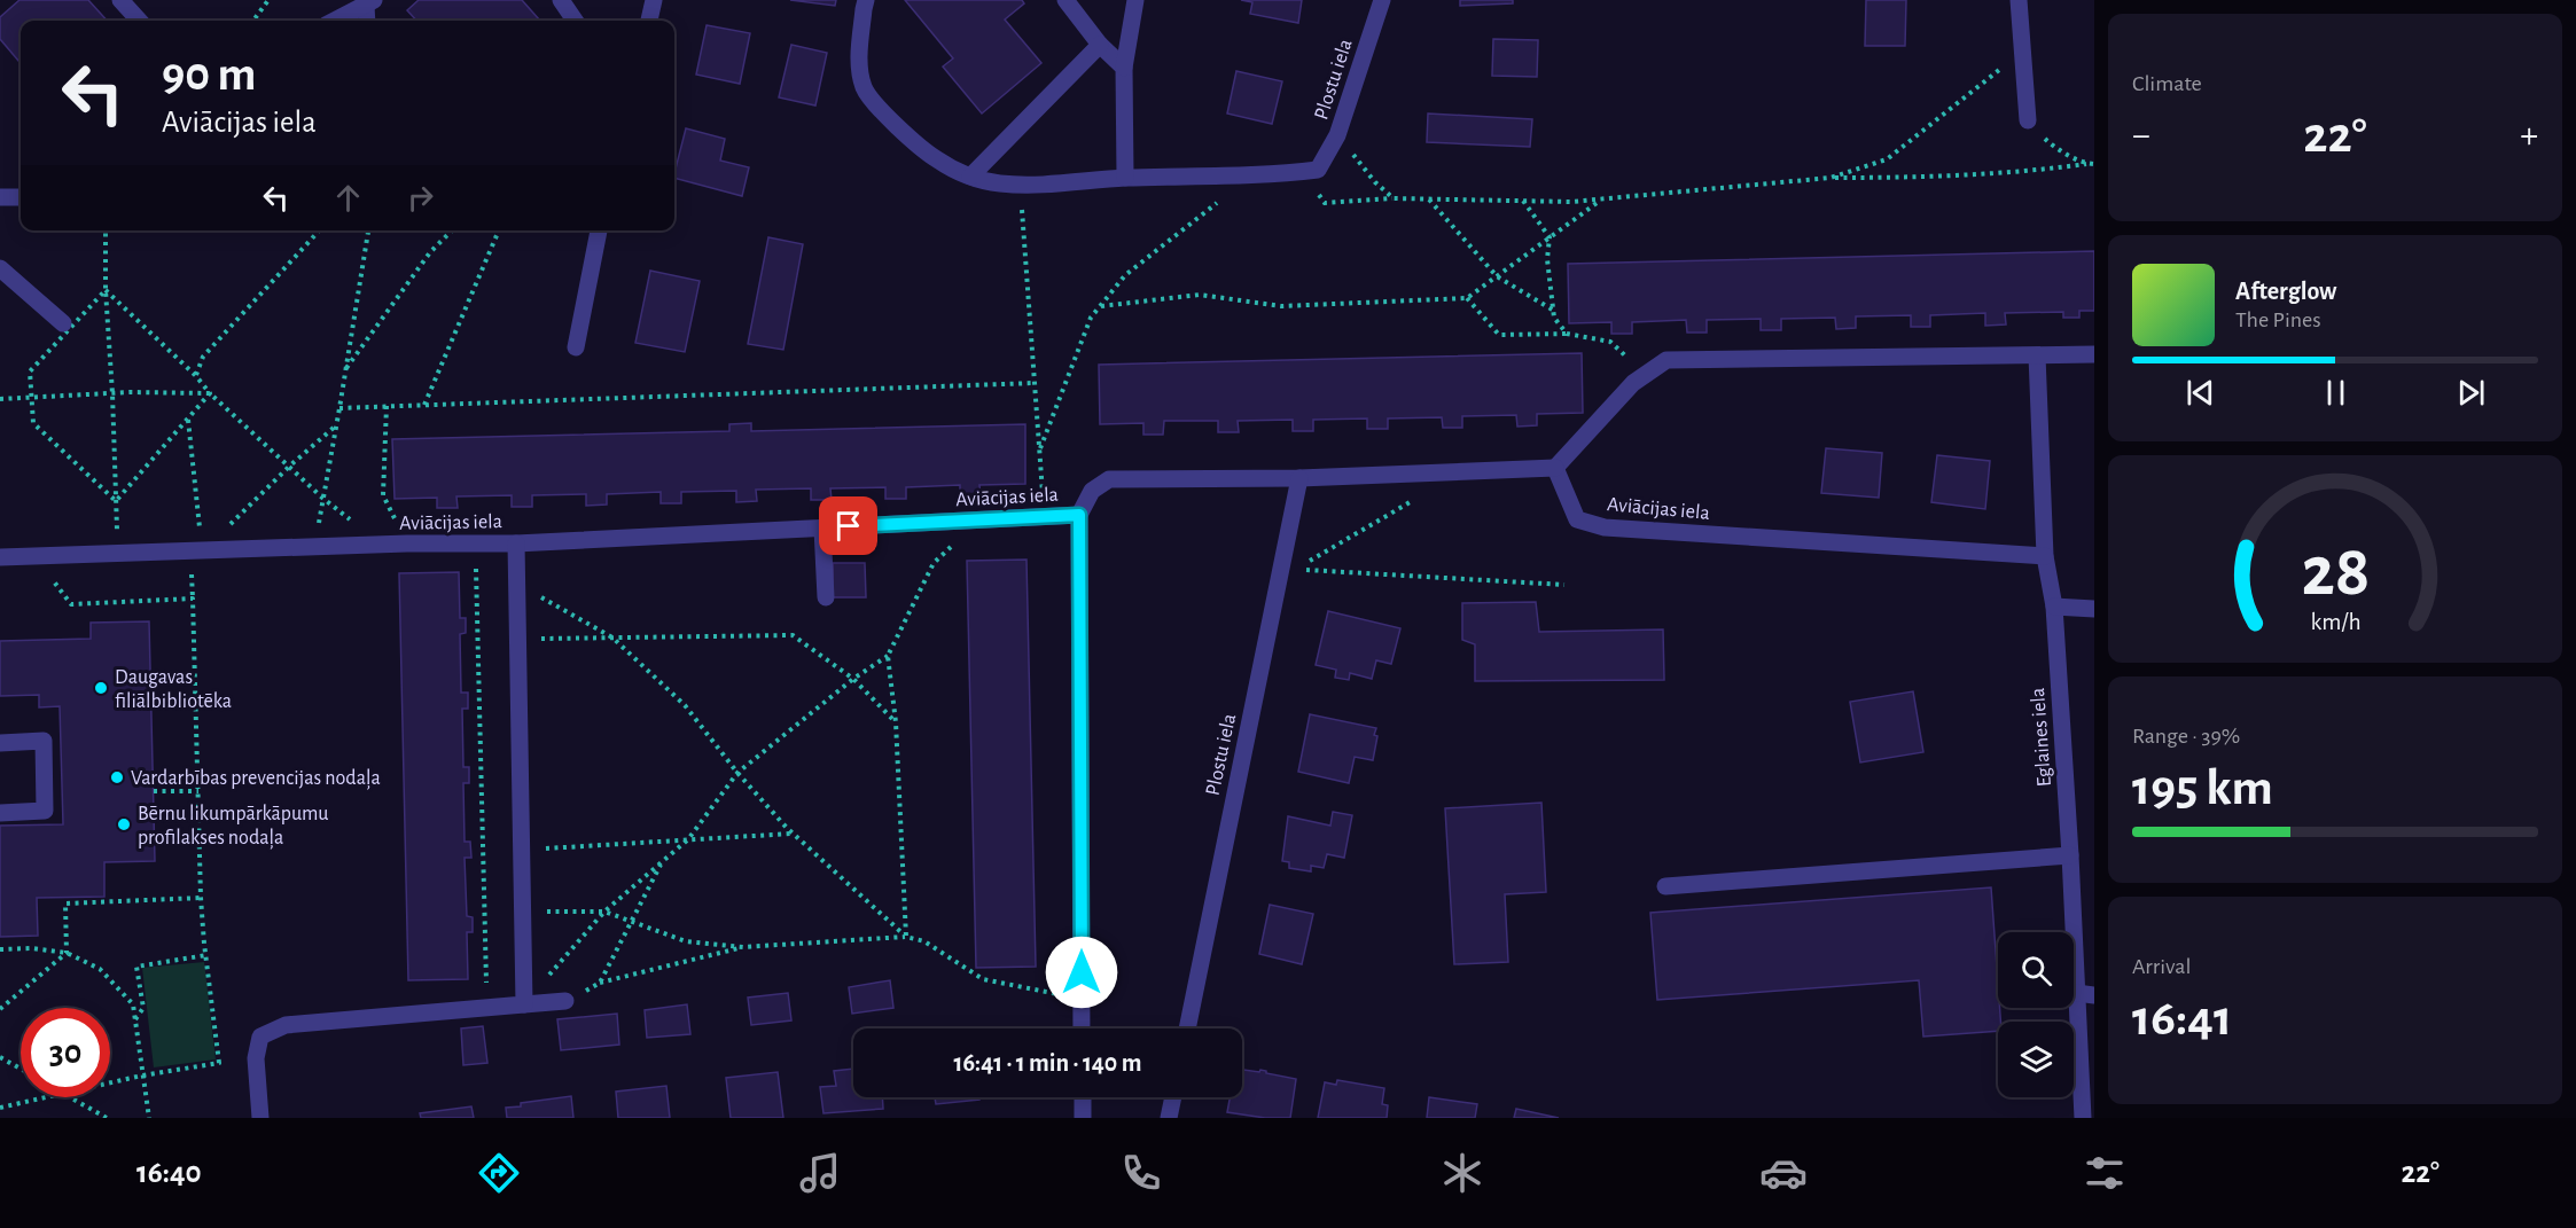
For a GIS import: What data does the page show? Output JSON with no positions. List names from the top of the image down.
{
  "streets": {
    "street": ["Plostu iela", "Aviācijas iela", "Eglaines iela"]
  },
  "crossings": [
    ["Plostu iela", "Aviācijas iela"],
    ["Aviācijas iela", "Eglaines iela"]
  ],
  "places": ["Daugavas filiālbibliotēka", "Vardarbības prevencijas nodaļa", "Bērnu likumpārkāpumu profilakses nodaļa"],
  "page": {
    "tile": [
      "Climate",
      ["Range · 39%", "195 km"],
      ["Arrival", "16:41"]
    ],
    "turn": ["90 m", "Aviācijas iela"],
    "heat": ["−", "22°", "+"],
    "song": ["Afterglow", "The Pines"],
    "limit": "30",
    "trip": "16:41 · 1 min · 140 m",
    "tabs": ["16:40", "22°"],
    "gauge": ["28", "km/h"]
  }
}
